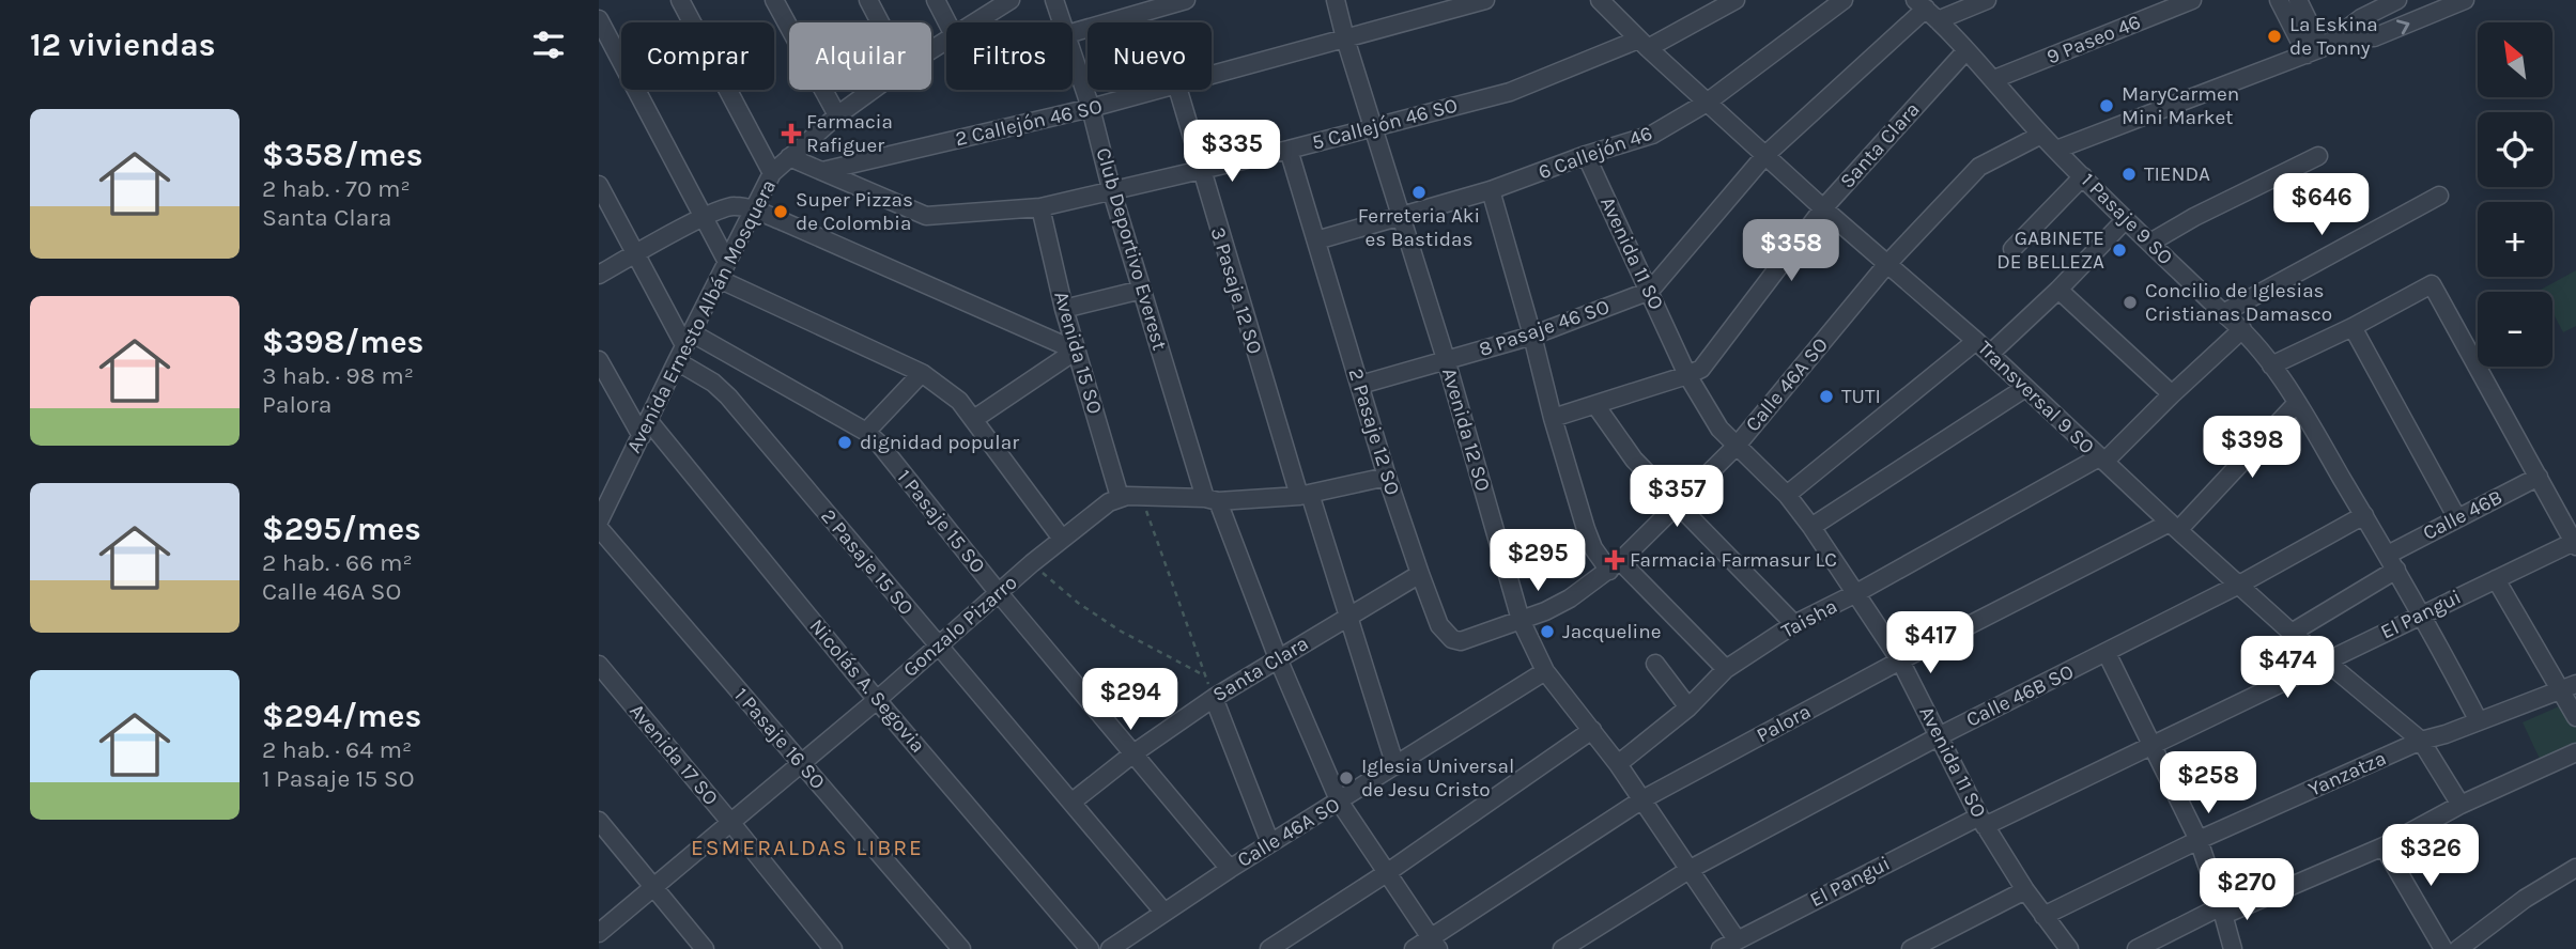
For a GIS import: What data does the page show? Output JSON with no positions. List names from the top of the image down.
{
  "streets": {
    "street": [
      "9 Paseo 46",
      "2 Callejón 46 SO",
      "5 Callejón 46 SO",
      "Santa Clara",
      "6 Callejón 46",
      "1 Pasaje 9 SO",
      "Club Deportivo Everest",
      "Avenida 11 SO",
      "3 Pasaje 12 SO",
      "Avenida Ernesto Albán Mosquera",
      "8 Pasaje 46 SO",
      "Avenida 15 SO",
      "Calle 46A SO",
      "Transversal 9 SO",
      "Avenida 12 SO",
      "2 Pasaje 12 SO",
      "Calle 46B",
      "1 Pasaje 15 SO",
      "2 Pasaje 15 SO",
      "El Pangui",
      "Taisha",
      "Gonzalo Pizarro",
      "Nicolás A. Segovia",
      "Calle 46B SO",
      "Palora",
      "1 Pasaje 16 SO",
      "Avenida 17 SO",
      "Yanzatza"
    ]
  },
  "crossings": [
    ["9 Paseo 46", "1 Pasaje 9 SO"],
    ["2 Callejón 46 SO", "5 Callejón 46 SO"],
    ["2 Callejón 46 SO", "Club Deportivo Everest"],
    ["2 Callejón 46 SO", "Avenida 12 SO"],
    ["5 Callejón 46 SO", "Club Deportivo Everest"],
    ["5 Callejón 46 SO", "3 Pasaje 12 SO"],
    ["5 Callejón 46 SO", "Avenida 15 SO"],
    ["5 Callejón 46 SO", "Transversal 9 SO"],
    ["5 Callejón 46 SO", "Avenida 12 SO"],
    ["5 Callejón 46 SO", "2 Pasaje 12 SO"],
    ["Santa Clara", "1 Pasaje 9 SO"],
    ["Santa Clara", "Club Deportivo Everest"],
    ["Santa Clara", "Avenida 11 SO"],
    ["Santa Clara", "3 Pasaje 12 SO"],
    ["Santa Clara", "Transversal 9 SO"],
    ["Santa Clara", "2 Pasaje 12 SO"],
    ["Santa Clara", "1 Pasaje 15 SO"],
    ["Santa Clara", "2 Pasaje 15 SO"],
    ["6 Callejón 46", "Avenida 11 SO"],
    ["6 Callejón 46", "Transversal 9 SO"],
    ["6 Callejón 46", "Avenida 12 SO"],
    ["6 Callejón 46", "2 Pasaje 12 SO"],
    ["1 Pasaje 9 SO", "8 Pasaje 46 SO"],
    ["1 Pasaje 9 SO", "Calle 46A SO"],
    ["1 Pasaje 9 SO", "Calle 46B"],
    ["1 Pasaje 9 SO", "El Pangui"],
    ["1 Pasaje 9 SO", "Taisha"],
    ["1 Pasaje 9 SO", "Calle 46B SO"],
    ["1 Pasaje 9 SO", "Palora"],
    ["1 Pasaje 9 SO", "Yanzatza"],
    ["Club Deportivo Everest", "Calle 46A SO"],
    ["Club Deportivo Everest", "Palora"],
    ["Avenida 11 SO", "8 Pasaje 46 SO"],
    ["Avenida 11 SO", "Calle 46A SO"],
    ["Avenida 11 SO", "El Pangui"],
    ["Avenida 11 SO", "Taisha"],
    ["Avenida 11 SO", "Calle 46B SO"],
    ["Avenida 11 SO", "Palora"],
    ["Avenida 11 SO", "Yanzatza"],
    ["3 Pasaje 12 SO", "Calle 46A SO"],
    ["Avenida Ernesto Albán Mosquera", "1 Pasaje 15 SO"],
    ["Avenida Ernesto Albán Mosquera", "2 Pasaje 15 SO"],
    ["Avenida Ernesto Albán Mosquera", "Nicolás A. Segovia"],
    ["8 Pasaje 46 SO", "Transversal 9 SO"],
    ["8 Pasaje 46 SO", "Avenida 12 SO"],
    ["8 Pasaje 46 SO", "2 Pasaje 12 SO"],
    ["Avenida 15 SO", "Gonzalo Pizarro"],
    ["Calle 46A SO", "Transversal 9 SO"],
    ["Calle 46A SO", "Avenida 12 SO"],
    ["Calle 46A SO", "2 Pasaje 12 SO"],
    ["Calle 46A SO", "1 Pasaje 15 SO"],
    ["Calle 46A SO", "2 Pasaje 15 SO"],
    ["Transversal 9 SO", "Calle 46B"],
    ["Transversal 9 SO", "El Pangui"],
    ["Transversal 9 SO", "Taisha"],
    ["Transversal 9 SO", "Calle 46B SO"],
    ["Transversal 9 SO", "Palora"],
    ["Transversal 9 SO", "Yanzatza"],
    ["Avenida 12 SO", "2 Pasaje 12 SO"],
    ["Avenida 12 SO", "El Pangui"],
    ["Avenida 12 SO", "Taisha"],
    ["Avenida 12 SO", "Calle 46B SO"],
    ["Avenida 12 SO", "Palora"],
    ["1 Pasaje 15 SO", "2 Pasaje 15 SO"],
    ["1 Pasaje 15 SO", "Gonzalo Pizarro"],
    ["2 Pasaje 15 SO", "Gonzalo Pizarro"],
    ["Gonzalo Pizarro", "Nicolás A. Segovia"],
    ["Gonzalo Pizarro", "1 Pasaje 16 SO"],
    ["Gonzalo Pizarro", "Avenida 17 SO"]
  ],
  "districts": ["ESMERALDAS LIBRE"],
  "places": {
    "other": [
      "La Eskina de Tonny",
      "MaryCarmen Mini Market",
      "TIENDA",
      "Ferreteria Aki es Bastidas",
      "Super Pizzas de Colombia",
      "GABINETE DE BELLEZA",
      "Concilio de Iglesias Cristianas Damasco",
      "TUTI",
      "dignidad popular",
      "Jacqueline",
      "Iglesia Universal de Jesu Cristo"
    ],
    "health": ["Farmacia Rafiguer", "Farmacia Farmasur LC"]
  },
  "north": "top left",
  "page": {
    "heading": "12 viviendas",
    "map_buttons": ["+", "−"],
    "chip": [
      "Comprar",
      "Alquilar",
      "Filtros",
      "Nuevo"
    ],
    "list": [
      {
        "name": "$358/mes",
        "note": "2 hab. · 70 m² · Santa Clara"
      },
      {
        "name": "$398/mes",
        "note": "3 hab. · 98 m² · Palora"
      },
      {
        "name": "$295/mes",
        "note": "2 hab. · 66 m² · Calle 46A SO"
      },
      {
        "name": "$294/mes",
        "note": "2 hab. · 64 m² · 1 Pasaje 15 SO"
      }
    ],
    "price": [
      "$335",
      "$646",
      "$358",
      "$398",
      "$357",
      "$295",
      "$417",
      "$474",
      "$294",
      "$258",
      "$326",
      "$270"
    ]
  }
}
